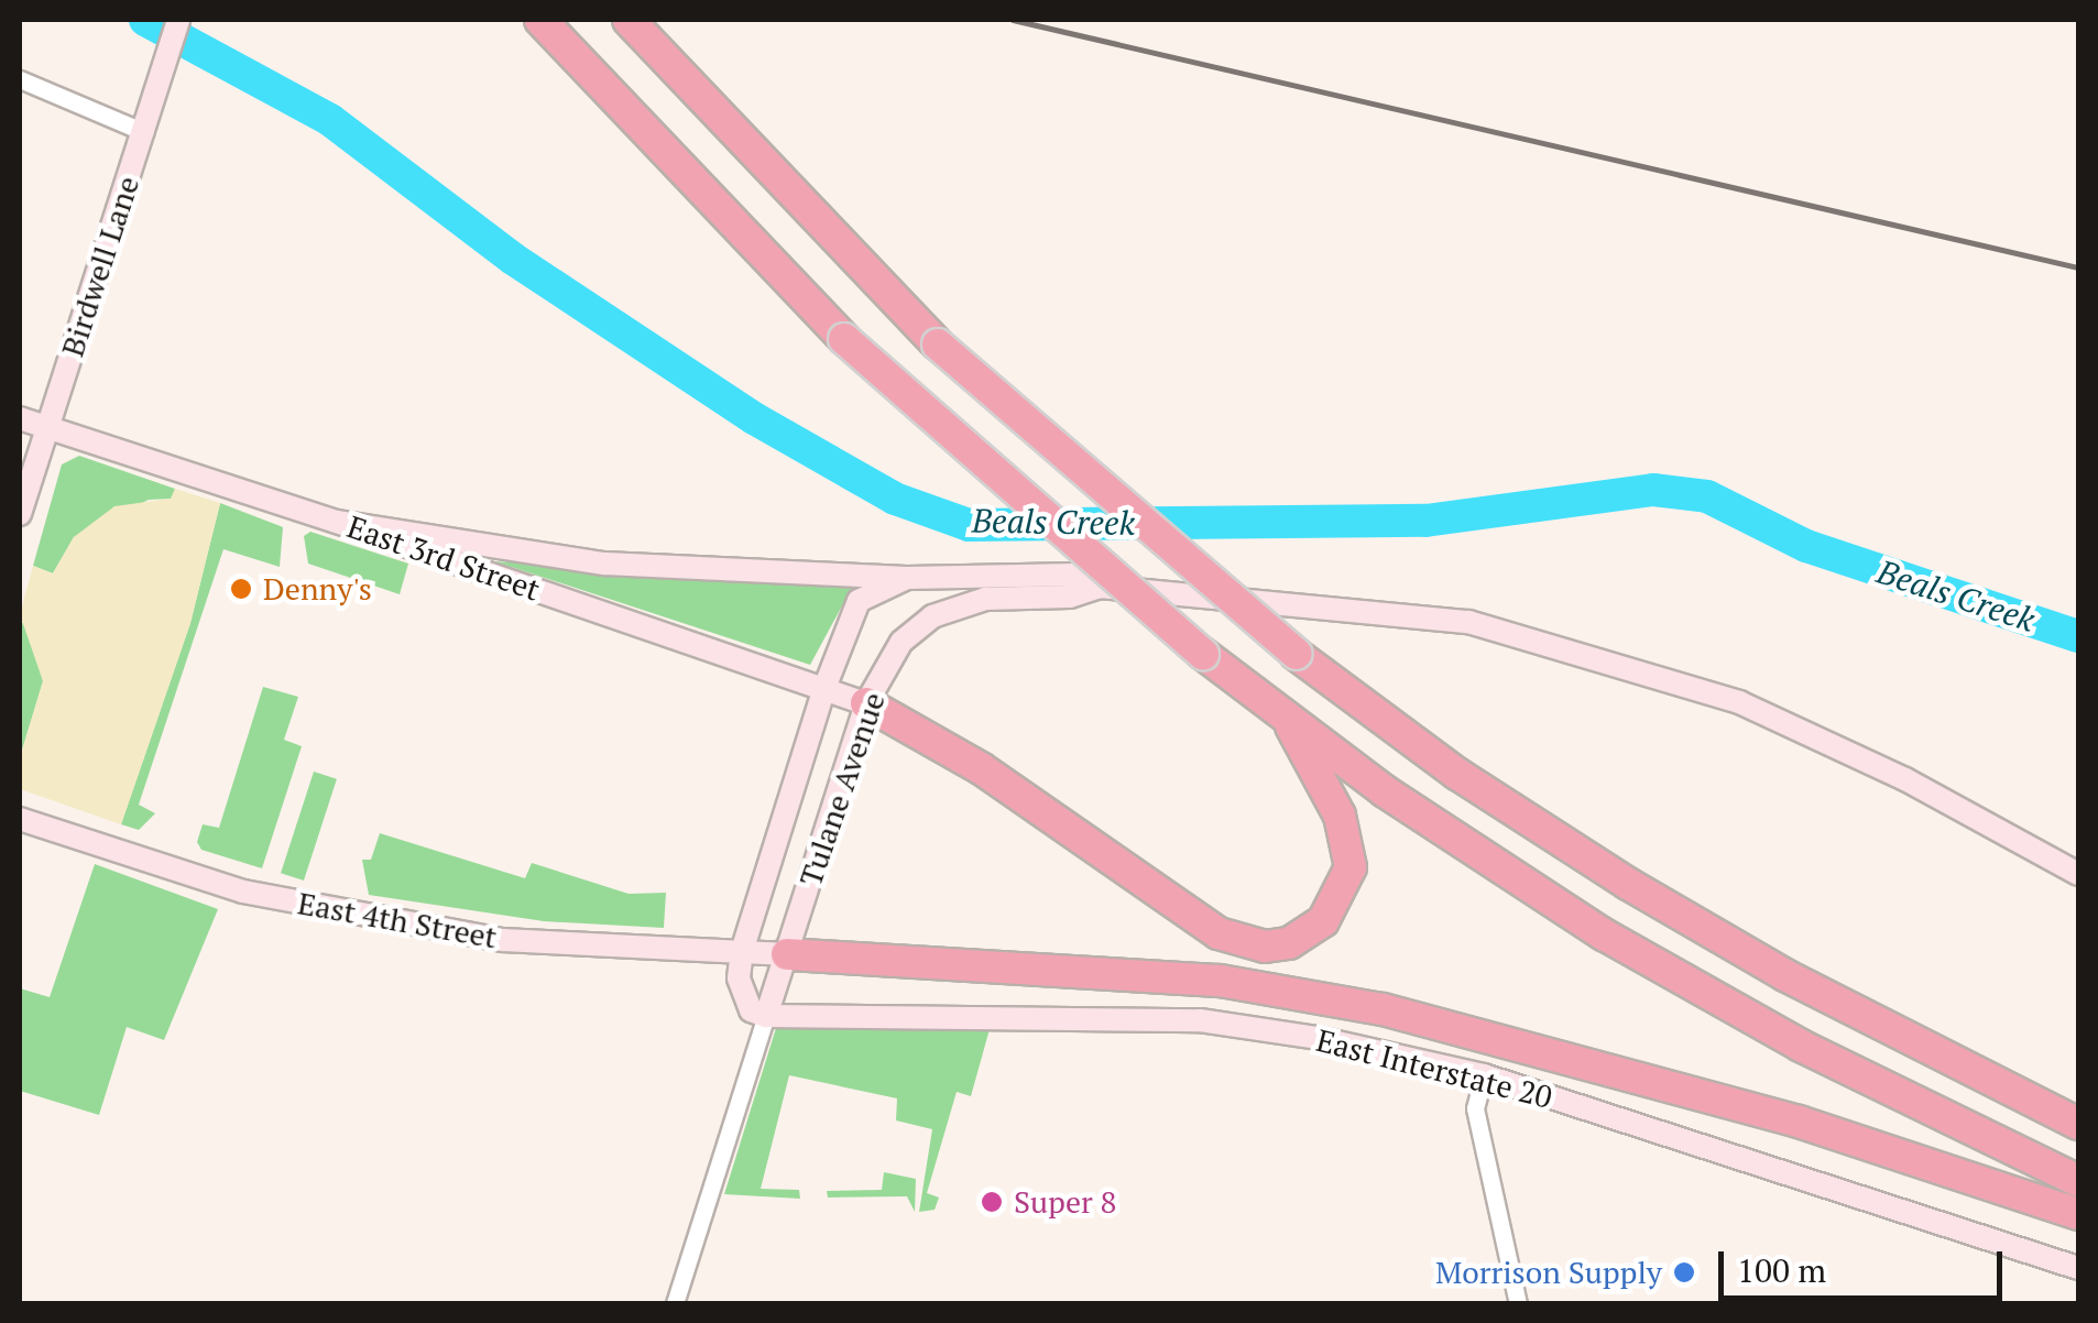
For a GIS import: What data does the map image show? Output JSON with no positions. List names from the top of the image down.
{
  "streets": {
    "main road": [
      "Birdwell Lane",
      "East 3rd Street",
      "Tulane Avenue",
      "East 4th Street",
      "East Interstate 20"
    ]
  },
  "crossings": [
    ["Birdwell Lane", "East 3rd Street"],
    ["East 3rd Street", "Tulane Avenue"],
    ["Tulane Avenue", "East 4th Street"],
    ["Tulane Avenue", "East Interstate 20"]
  ],
  "water": ["Beals Creek"],
  "places": ["Denny's", "Super 8", "Morrison Supply"],
  "scale_bar": "100 m"
}
